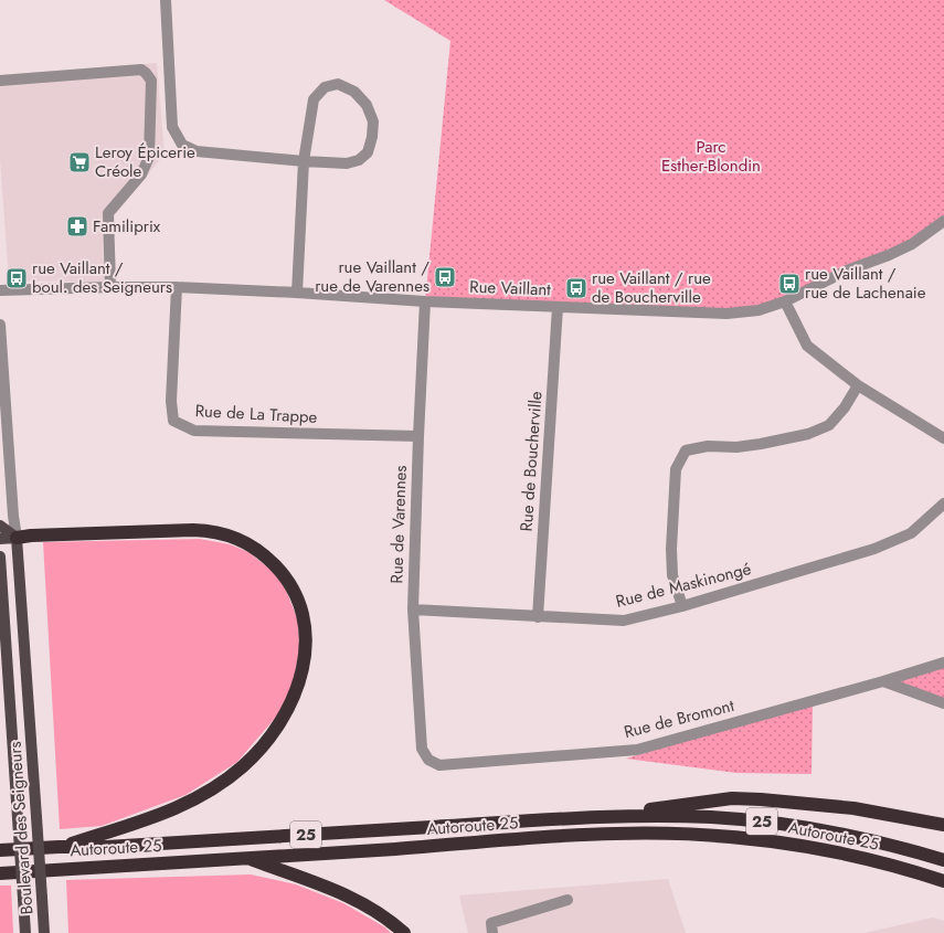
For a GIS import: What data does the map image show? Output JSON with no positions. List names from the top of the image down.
{
  "streets": {
    "highway": ["25", "Autoroute 25"],
    "main road": ["Boulevard des Seigneurs"],
    "street": [
      "Rue Vaillant",
      "Rue de La Trappe",
      "Rue de Boucherville",
      "Rue de Varennes",
      "Rue de Maskinongé",
      "Rue de Bromont"
    ]
  },
  "crossings": [
    ["Rue Vaillant", "Rue de La Trappe"],
    ["Rue Vaillant", "Rue de Boucherville"],
    ["Rue Vaillant", "Rue de Varennes"],
    ["Rue de La Trappe", "Rue de Varennes"],
    ["Rue de Boucherville", "Rue de Maskinongé"],
    ["Rue de Varennes", "Rue de Maskinongé"],
    ["Rue de Varennes", "Rue de Bromont"]
  ],
  "parks": ["Parc Esther-Blondin"],
  "places": {
    "supermarket": ["Leroy Épicerie Créole"],
    "pharmacy": ["Familiprix"],
    "bus stop": [
      "rue Vaillant / rue de Varennes",
      "rue Vaillant / boul. des Seigneurs",
      "rue Vaillant / rue de Lachenaie",
      "rue Vaillant / rue de Boucherville"
    ]
  }
}
